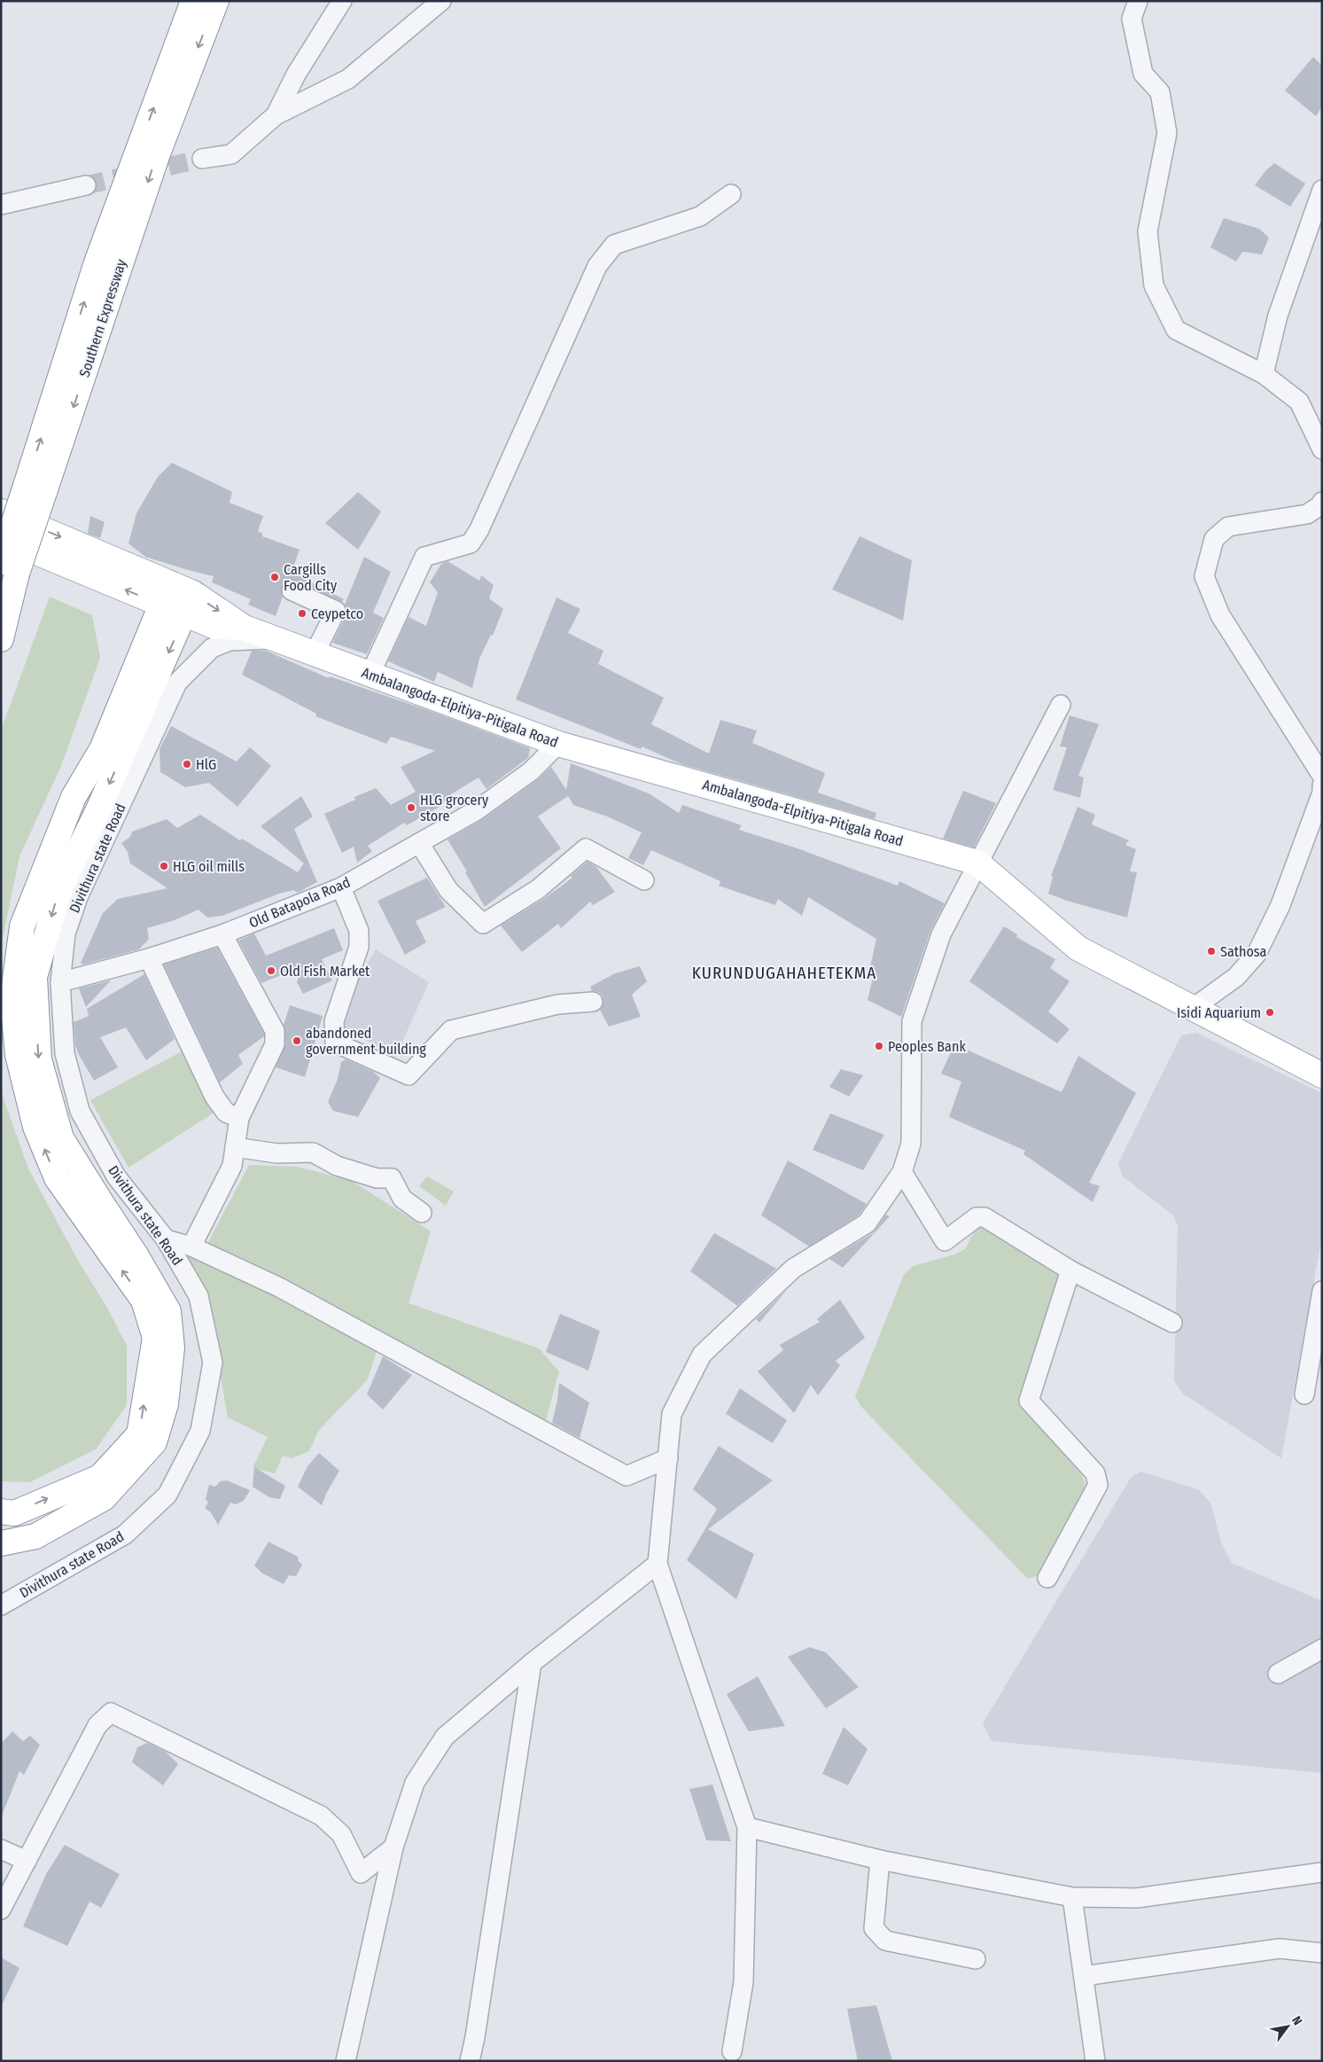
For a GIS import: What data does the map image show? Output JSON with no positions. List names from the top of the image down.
{
  "streets": {
    "main road": ["Southern Expressway", "Ambalangoda-Elpitiya-Pitigala Road"],
    "street": ["Divithura state Road", "Old Batapola Road"]
  },
  "crossings": [
    ["Ambalangoda-Elpitiya-Pitigala Road", "Divithura state Road"],
    ["Ambalangoda-Elpitiya-Pitigala Road", "Old Batapola Road"],
    ["Divithura state Road", "Old Batapola Road"]
  ],
  "districts": ["KURUNDUGAHAHETEKMA"],
  "places": [
    "Cargills Food City",
    "Ceypetco",
    "HlG",
    "HLG grocery store",
    "HLG oil mills",
    "Sathosa",
    "Old Fish Market",
    "Isidi Aquarium",
    "abandoned government building",
    "Peoples Bank"
  ],
  "north": "top right"
}
